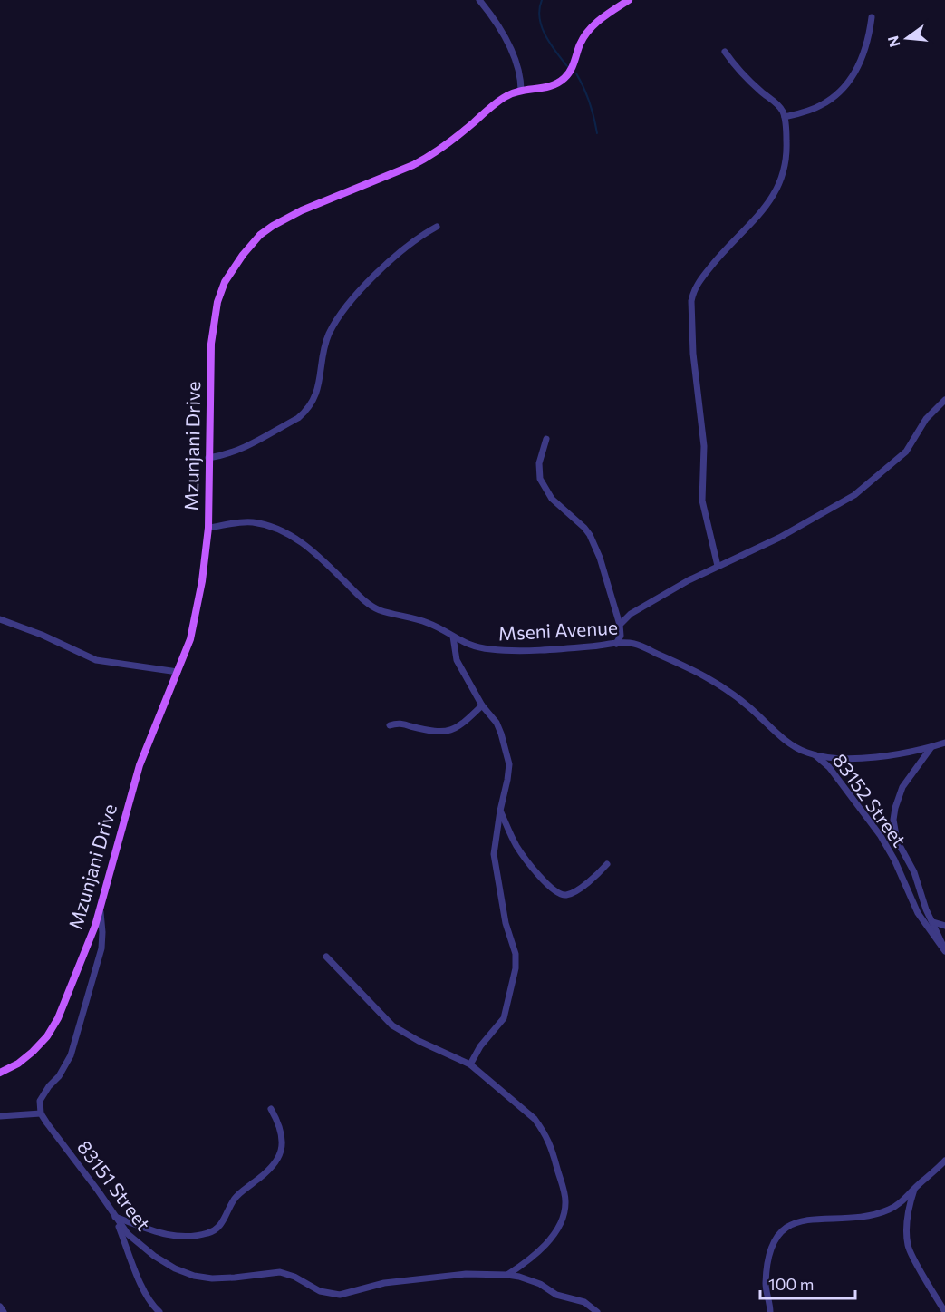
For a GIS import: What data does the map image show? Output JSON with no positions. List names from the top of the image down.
{
  "streets": {
    "main road": ["Mzunjani Drive"],
    "street": ["Mseni Avenue", "83152 Street", "83151 Street"]
  },
  "crossings": [
    ["Mzunjani Drive", "Mseni Avenue"],
    ["Mseni Avenue", "83152 Street"]
  ],
  "scale_bar": "100 m",
  "north": "left"
}
